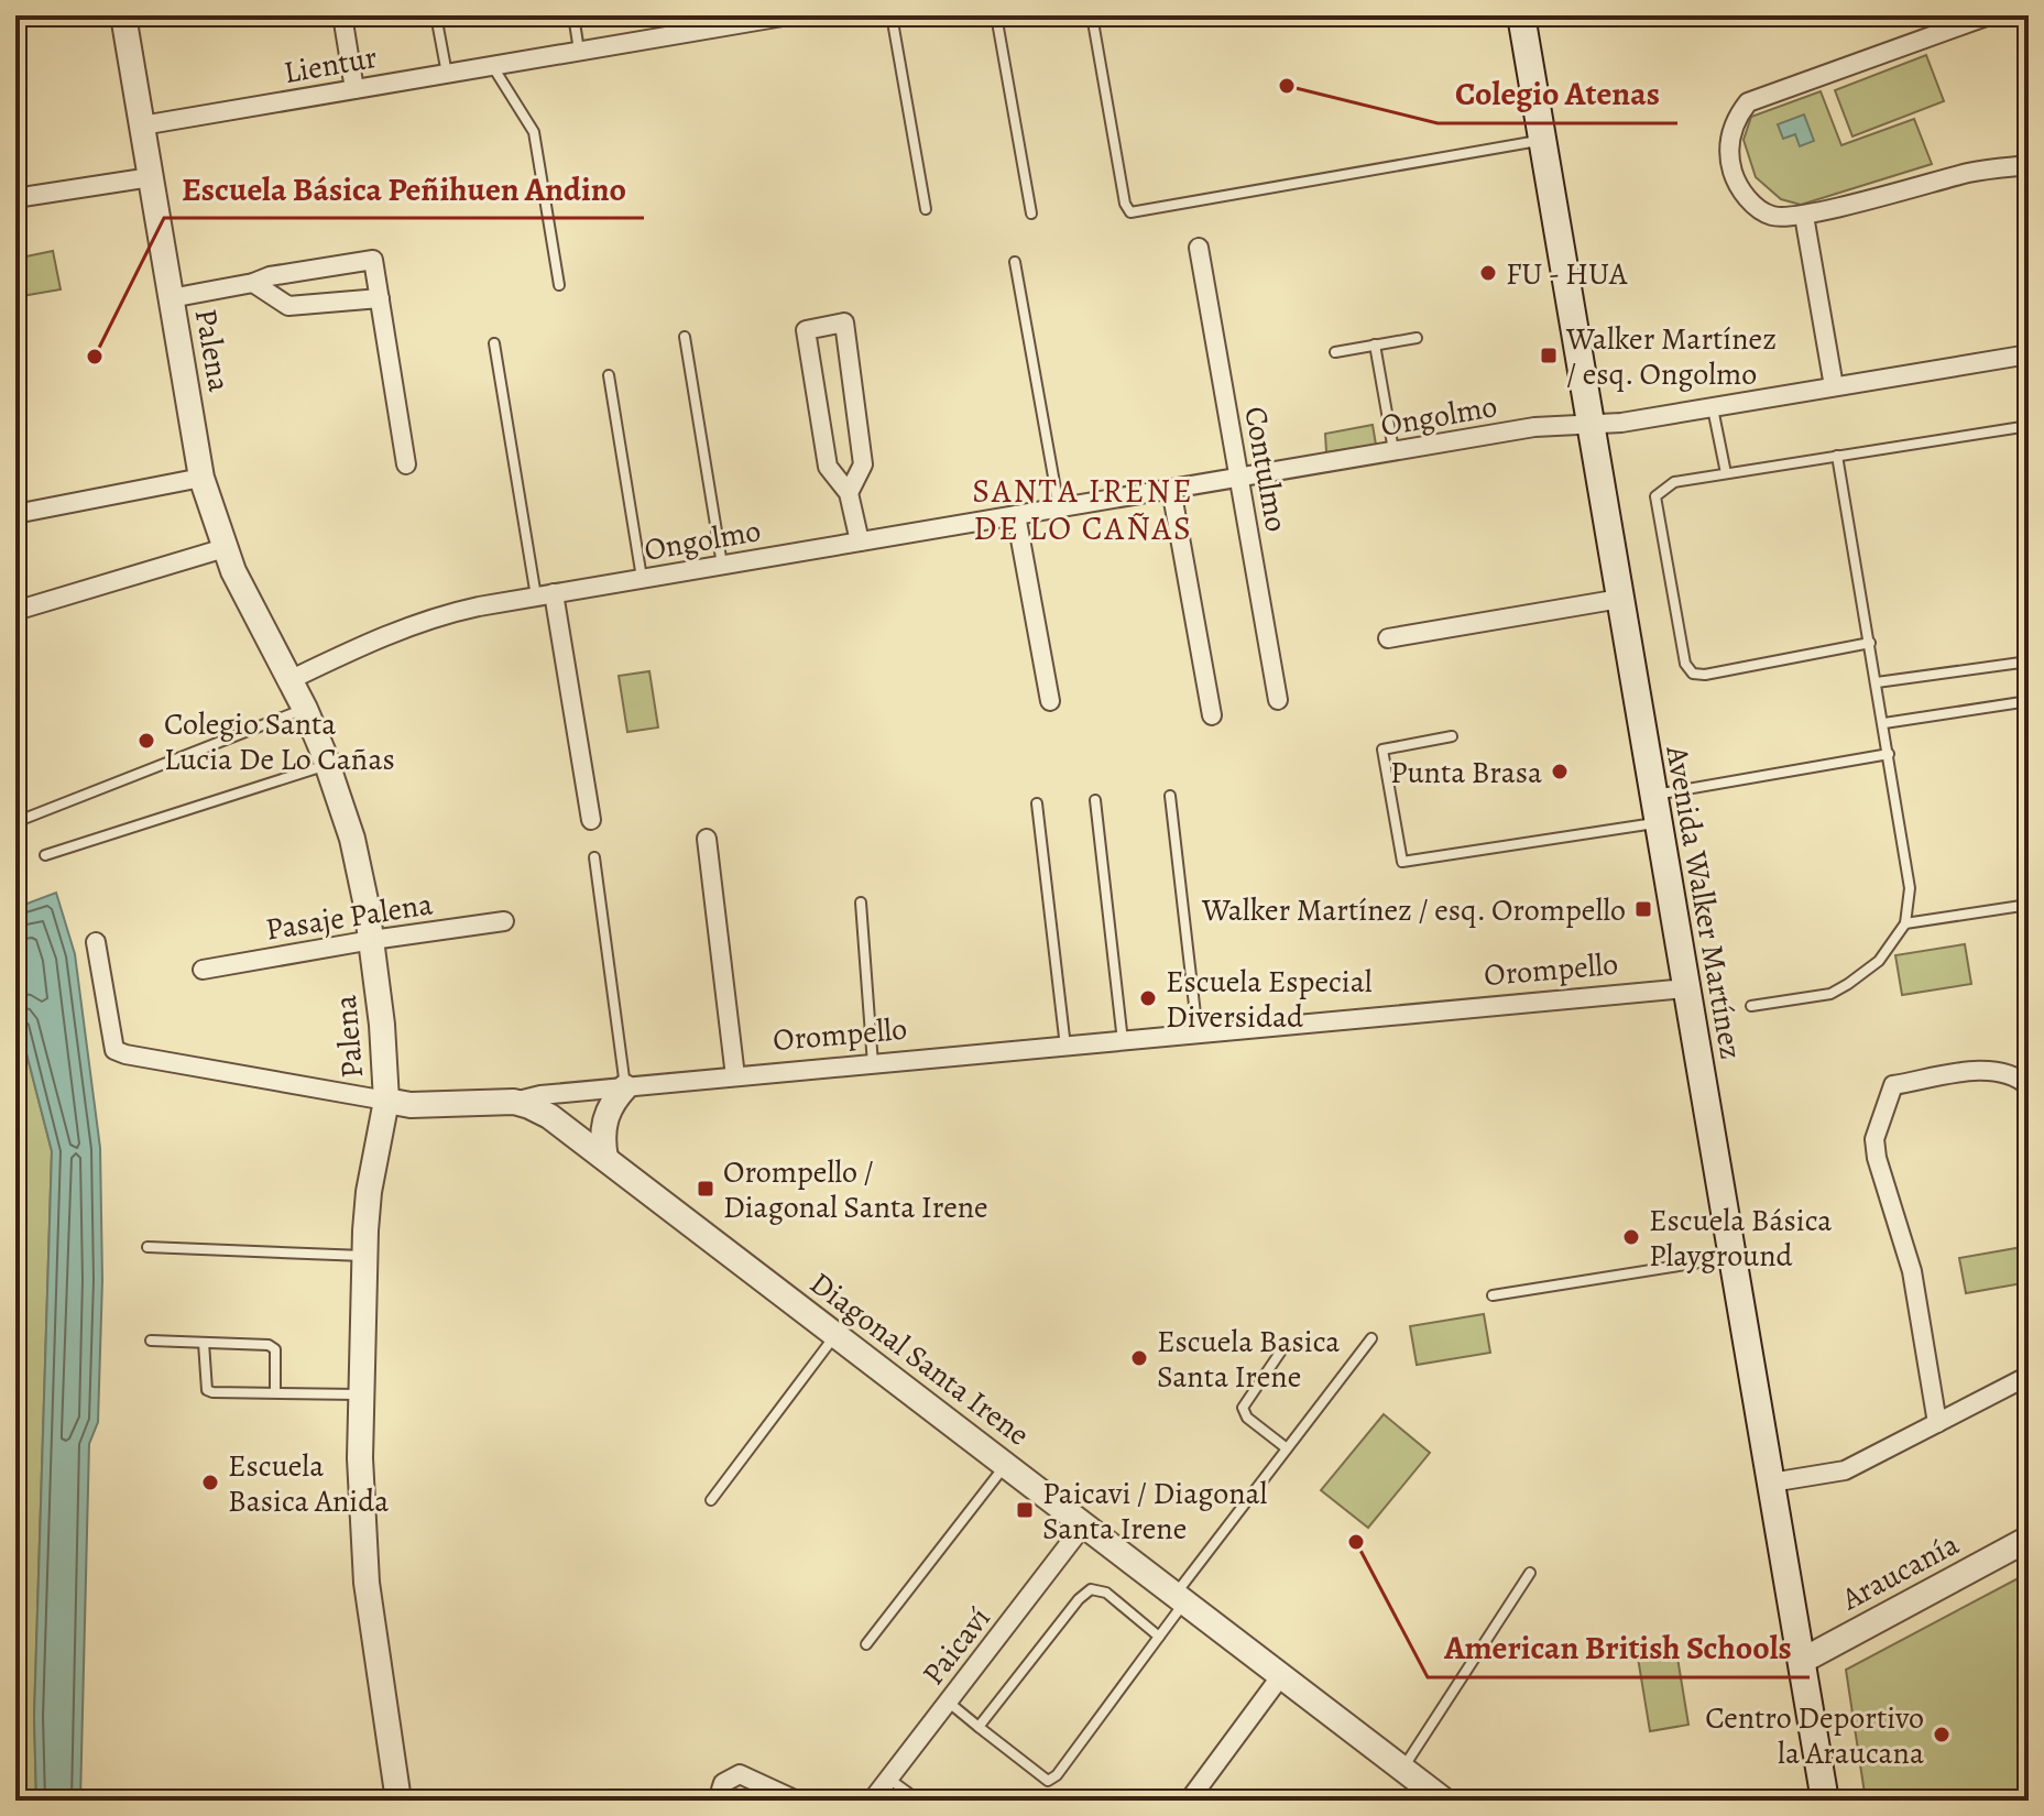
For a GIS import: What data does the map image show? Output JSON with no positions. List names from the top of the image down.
{
  "streets": {
    "main road": ["Avenida Walker Martínez"],
    "street": [
      "Lientur",
      "Palena",
      "Ongolmo",
      "Contulmo",
      "Pasaje Palena",
      "Orompello",
      "Diagonal Santa Irene",
      "Araucanía",
      "Paicaví"
    ]
  },
  "crossings": [
    ["Lientur", "Palena"],
    ["Palena", "Ongolmo"],
    ["Palena", "Pasaje Palena"],
    ["Palena", "Orompello"],
    ["Ongolmo", "Contulmo"],
    ["Ongolmo", "Avenida Walker Martínez"],
    ["Avenida Walker Martínez", "Orompello"],
    ["Avenida Walker Martínez", "Araucanía"],
    ["Orompello", "Diagonal Santa Irene"],
    ["Diagonal Santa Irene", "Paicaví"]
  ],
  "districts": ["SANTA IRENE DE LO CAÑAS"],
  "places": {
    "other": [
      "Colegio Atenas",
      "FU - HUA",
      "Escuela Básica Peñihuen Andino",
      "Colegio Santa Lucia De Lo Cañas",
      "Punta Brasa",
      "Escuela Especial Diversidad",
      "Escuela Básica Playground",
      "Escuela Basica Santa Irene",
      "Escuela Basica Anida",
      "American British Schools",
      "Centro Deportivo la Araucana"
    ],
    "transit": [
      "Walker Martínez / esq. Ongolmo",
      "Walker Martínez / esq. Orompello",
      "Orompello / Diagonal Santa Irene",
      "Paicavi / Diagonal Santa Irene"
    ]
  }
}
